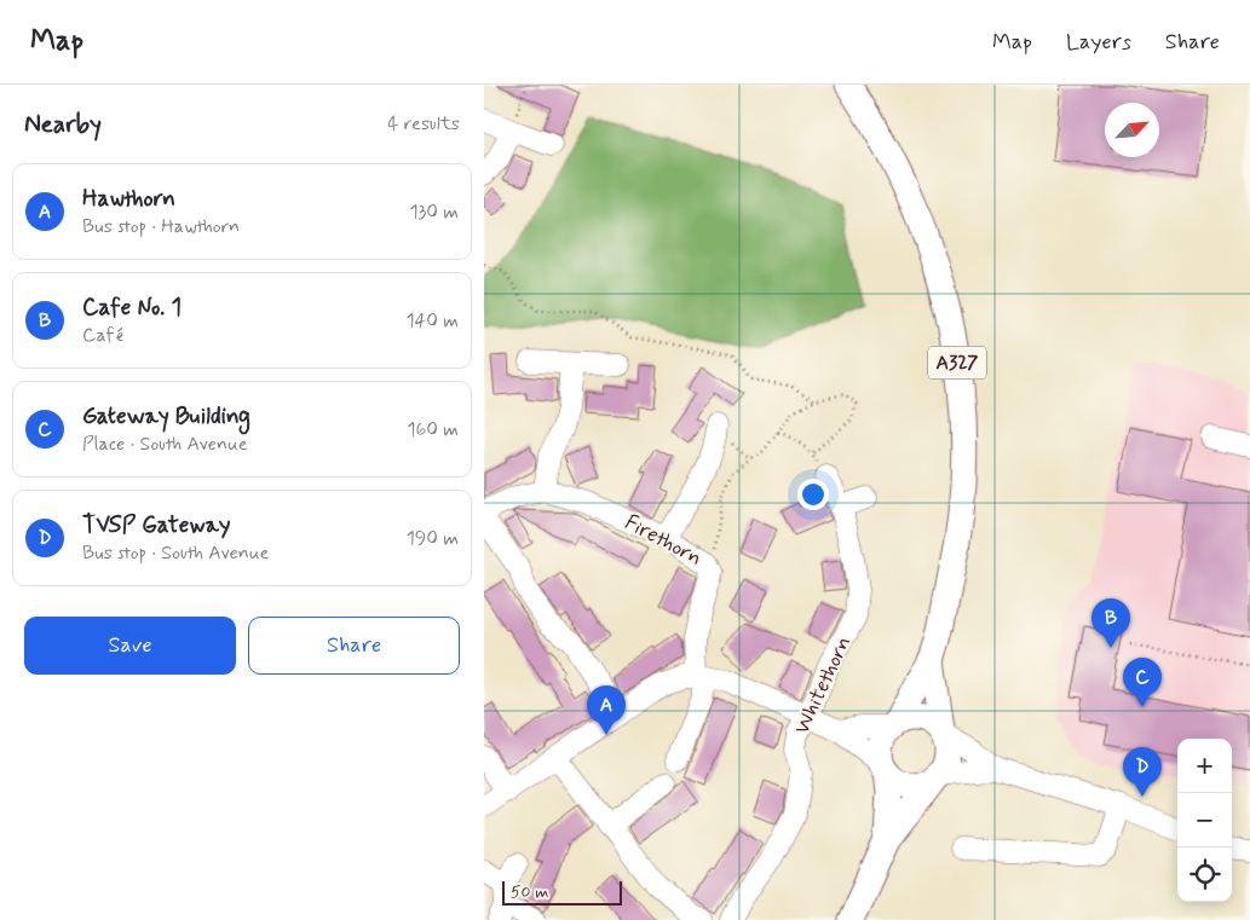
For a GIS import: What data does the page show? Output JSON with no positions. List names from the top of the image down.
{
  "streets": {
    "main road": ["A327"],
    "street": ["Firethorn", "Whitethorn"]
  },
  "scale_bar": "50 m",
  "north": "top right",
  "page": {
    "header": "Map",
    "nav": ["Map", "Layers", "Share"],
    "heading": ["Nearby", "4 results"],
    "list": [
      {
        "mark": "A",
        "name": "Hawthorn",
        "note": "Bus stop · Hawthorn",
        "value": "130 m"
      },
      {
        "mark": "B",
        "name": "Cafe No. 1",
        "note": "Café",
        "value": "140 m"
      },
      {
        "mark": "C",
        "name": "Gateway Building",
        "note": "Place · South Avenue",
        "value": "160 m"
      },
      {
        "mark": "D",
        "name": "TVSP Gateway",
        "note": "Bus stop · South Avenue",
        "value": "190 m"
      }
    ],
    "buttons": ["Save", "Share"],
    "pins": [
      "B",
      "C",
      "A",
      "D"
    ],
    "map_buttons": ["+", "−"],
    "scale": "50 m"
  }
}
